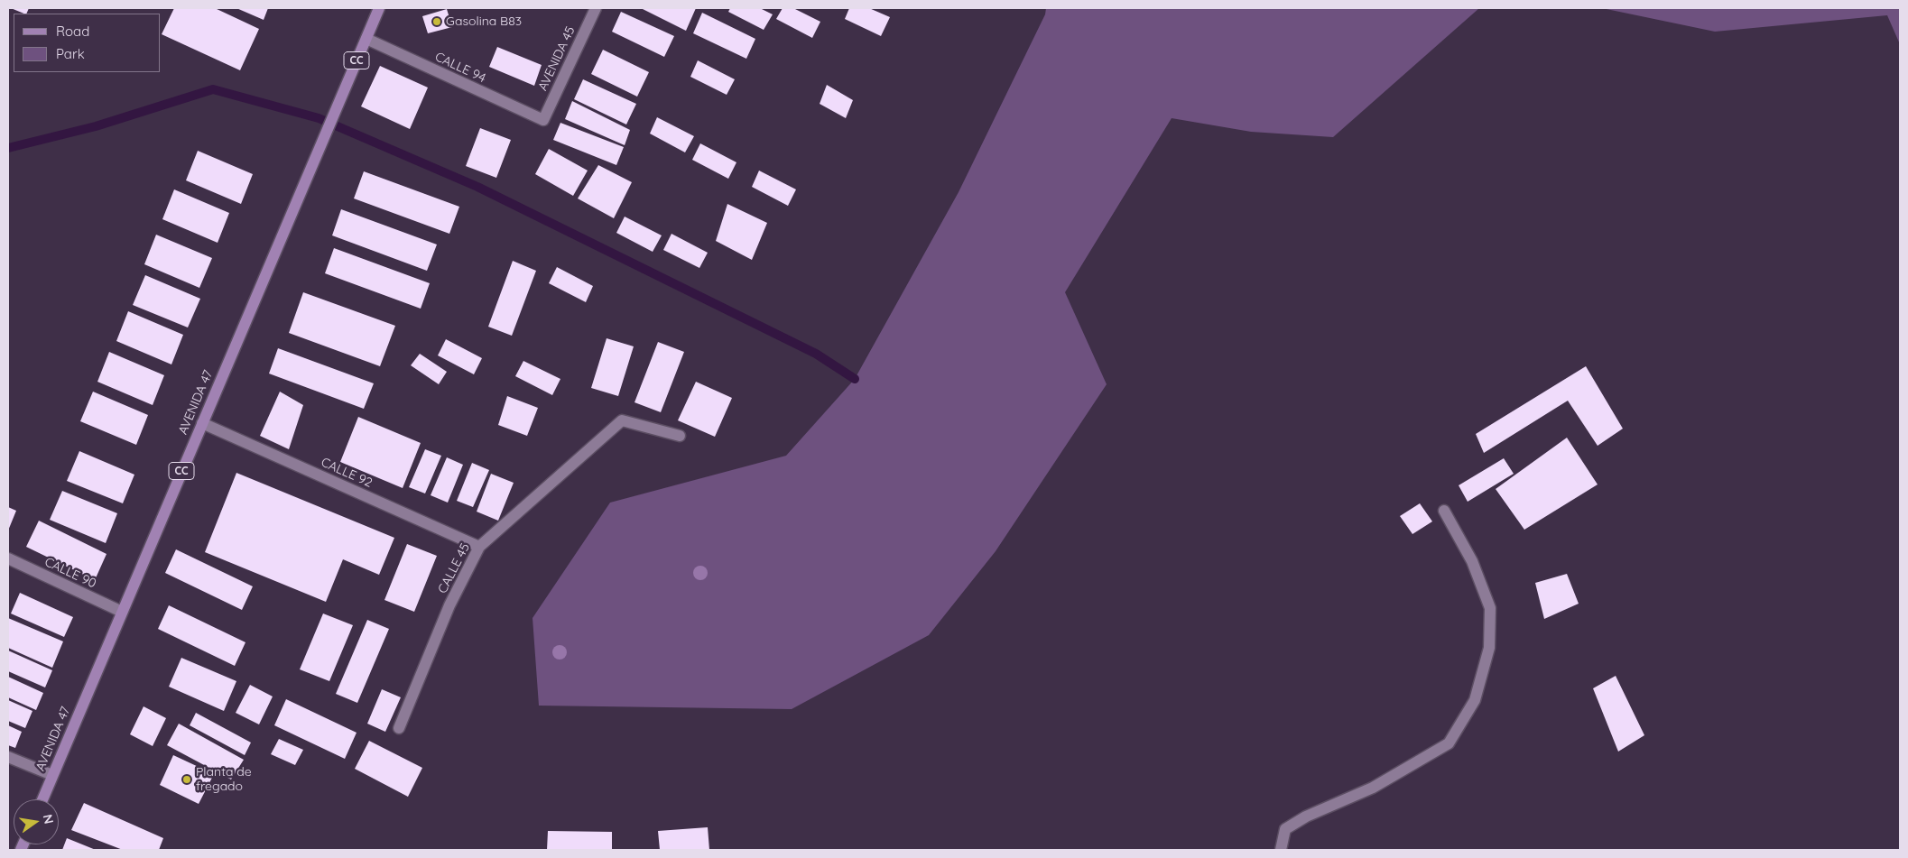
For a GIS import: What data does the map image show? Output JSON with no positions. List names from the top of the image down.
{
  "streets": {
    "main road": ["CC", "AVENIDA 47"],
    "street": [
      "AVENIDA 45",
      "CALLE 94",
      "CALLE 92",
      "CALLE 45",
      "CALLE 90"
    ]
  },
  "crossings": [
    ["AVENIDA 45", "CALLE 94"],
    ["CALLE 94", "AVENIDA 47"],
    ["AVENIDA 47", "CALLE 92"],
    ["AVENIDA 47", "CALLE 90"],
    ["CALLE 92", "CALLE 45"]
  ],
  "places": ["Gasolina B83", "Planta de fregado"],
  "legend": ["Road", "Park"],
  "north": "right"
}
